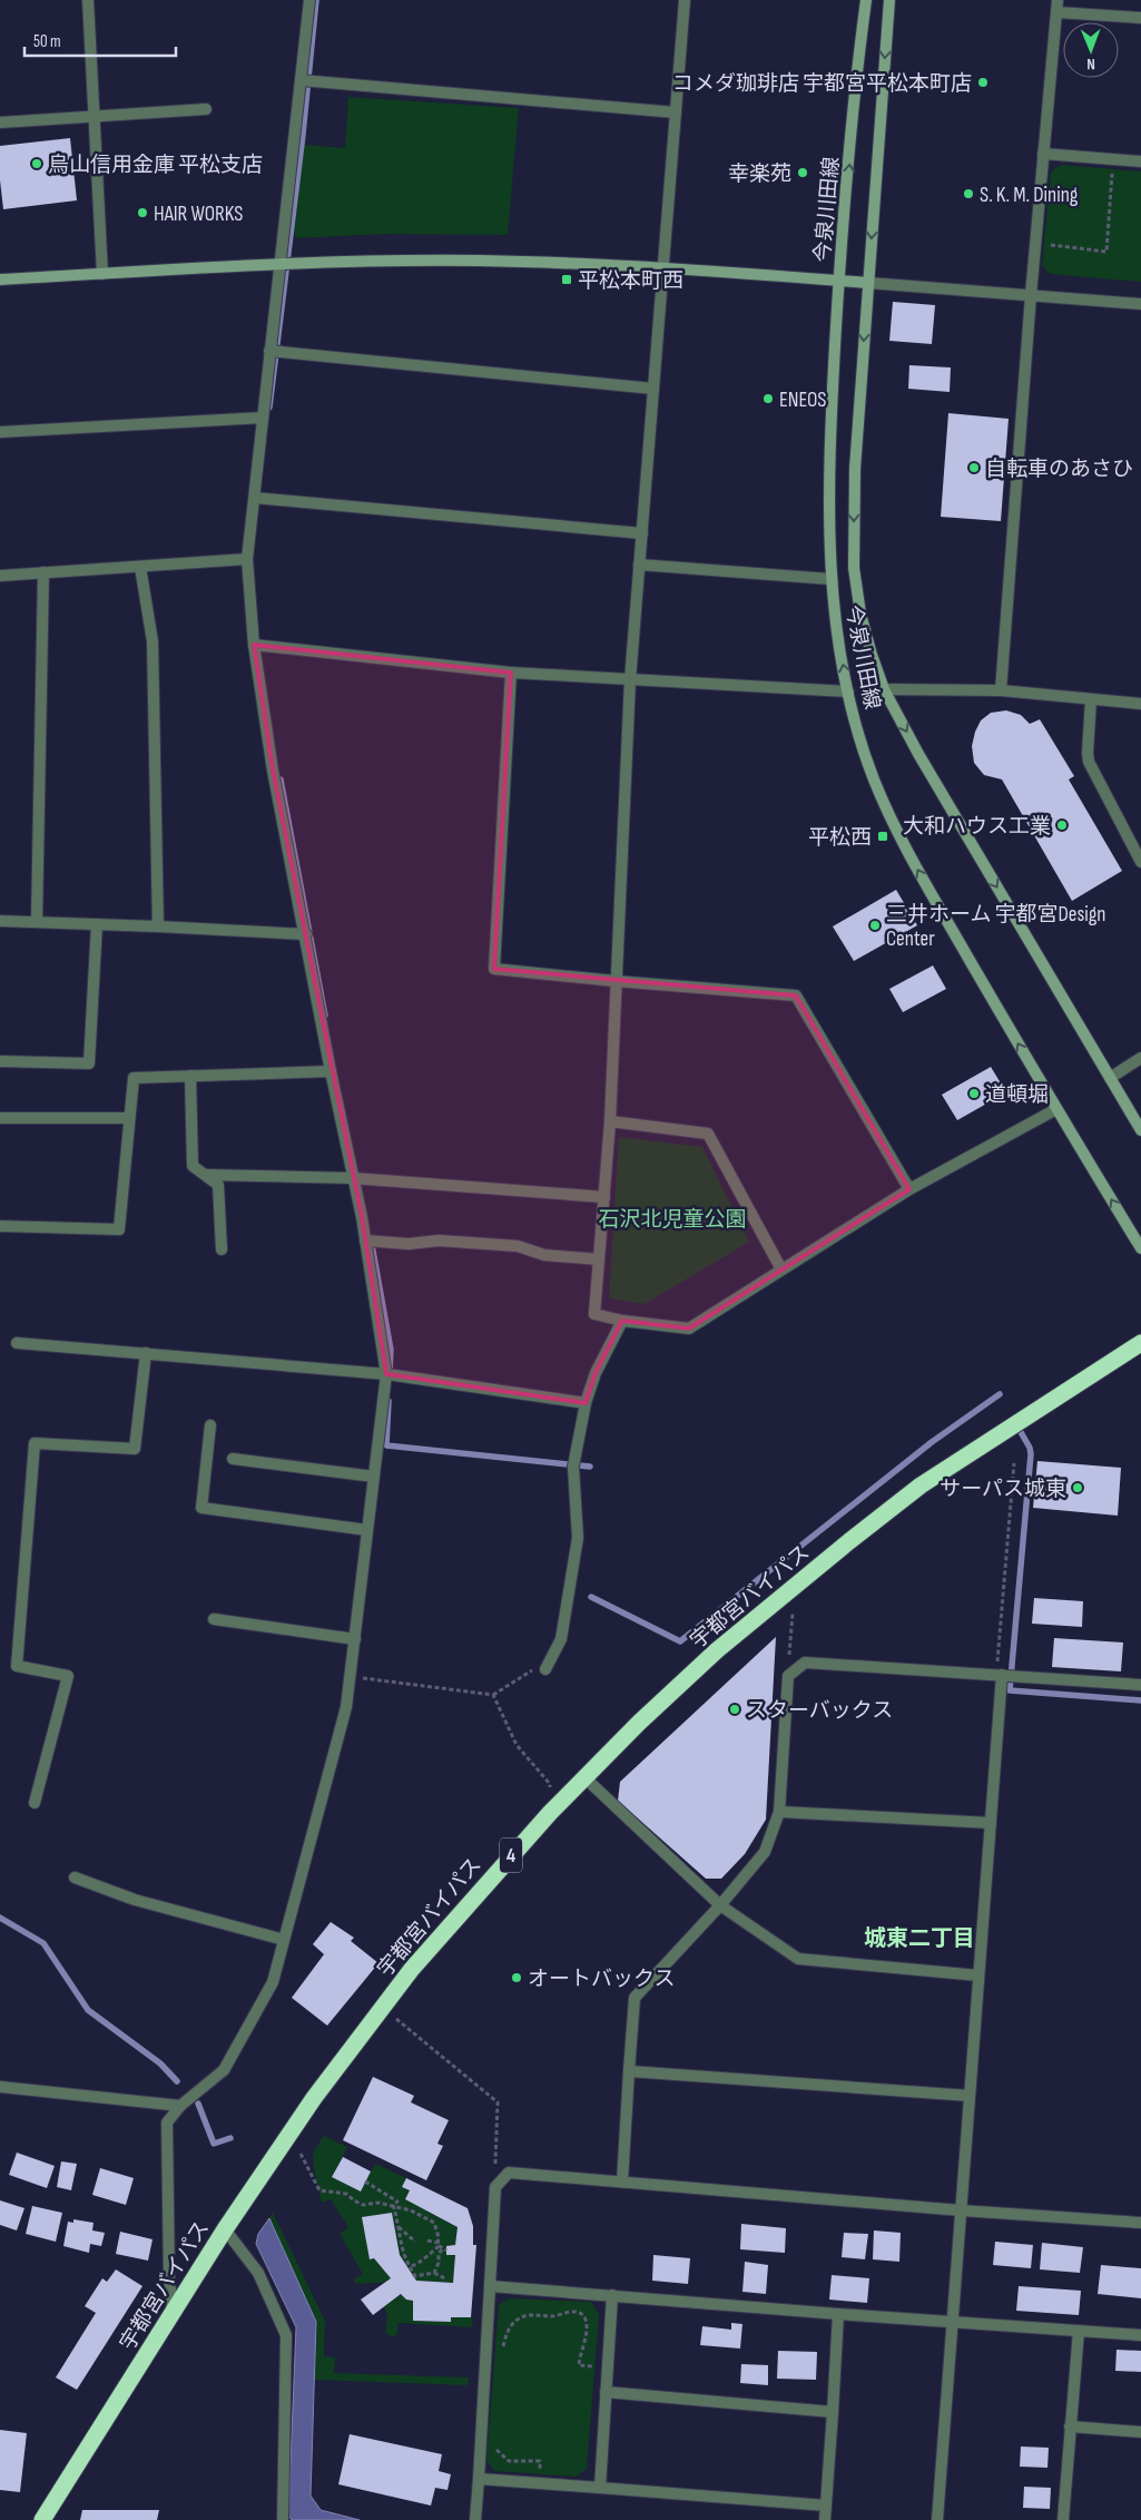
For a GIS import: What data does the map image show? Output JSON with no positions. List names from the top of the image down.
{
  "streets": {
    "highway": ["宇都宮バイパス", "4"],
    "street": ["今泉川田線"]
  },
  "districts": ["城東二丁目"],
  "parks": ["石沢北児童公園"],
  "places": {
    "other": [
      "コメダ珈琲店 宇都宮平松本町店",
      "烏山信用金庫 平松支店",
      "幸楽苑",
      "S. K. M. Dining",
      "HAIR WORKS",
      "ENEOS",
      "自転車のあさひ",
      "大和ハウス工業",
      "三井ホーム 宇都宮Design Center",
      "道頓堀",
      "サーパス城東",
      "スターバックス",
      "オートバックス"
    ],
    "transit": ["平松本町西", "平松西"]
  },
  "scale_bar": "50 m",
  "north": "bottom"
}
